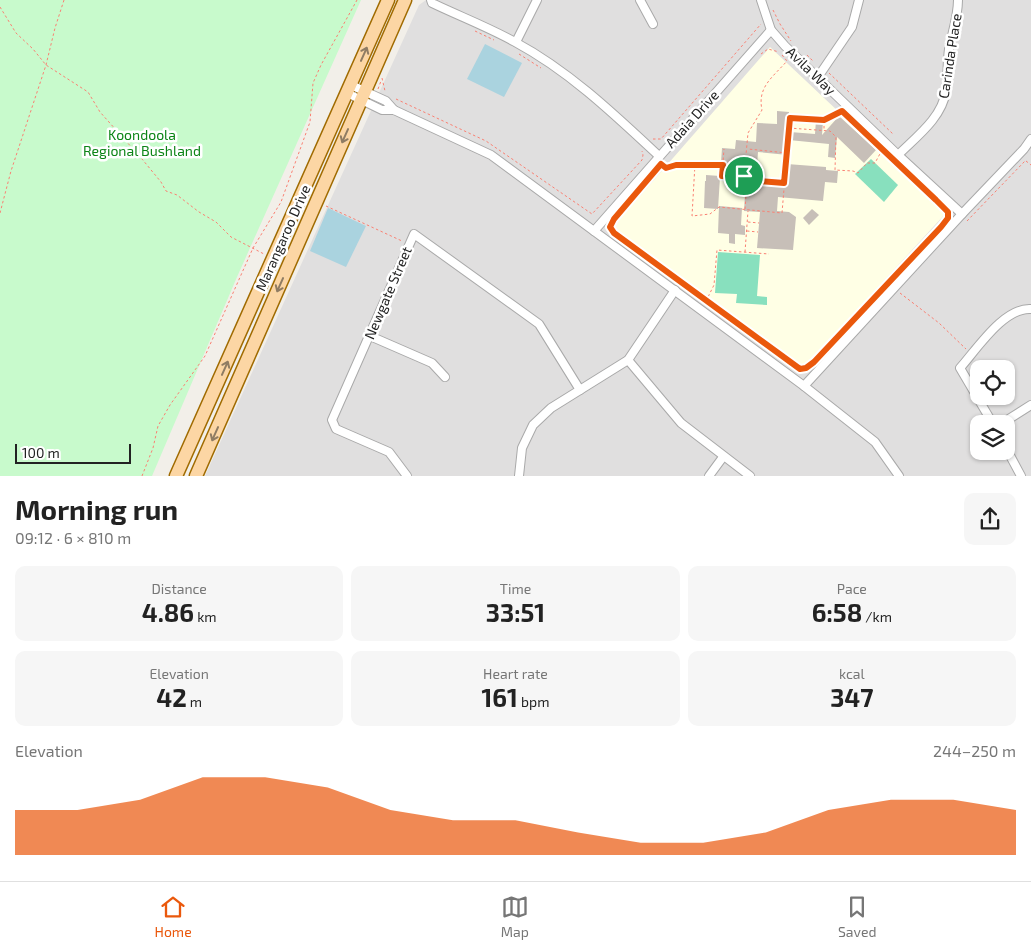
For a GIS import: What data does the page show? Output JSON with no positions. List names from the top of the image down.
{
  "streets": {
    "main road": ["Marangaroo Drive"],
    "street": [
      "Carinda Place",
      "Avila Way",
      "Adaia Drive",
      "Newgate Street"
    ]
  },
  "crossings": [
    ["Carinda Place", "Avila Way"],
    ["Avila Way", "Adaia Drive"]
  ],
  "parks": ["Koondoola Regional Bushland"],
  "scale_bar": "100 m",
  "page": {
    "scale": "100 m",
    "heading": ["Morning run", "09:12 · 6 × 810 m"],
    "stats": [
      ["Distance", "4.86 km"],
      ["Time", "33:51"],
      ["Pace", "6:58 /km"],
      ["Elevation", "42 m"],
      ["Heart rate", "161 bpm"],
      ["kcal", "347"]
    ],
    "chart": ["Elevation", "244–250 m"],
    "tabs": ["Home", "Map", "Saved"]
  }
}
